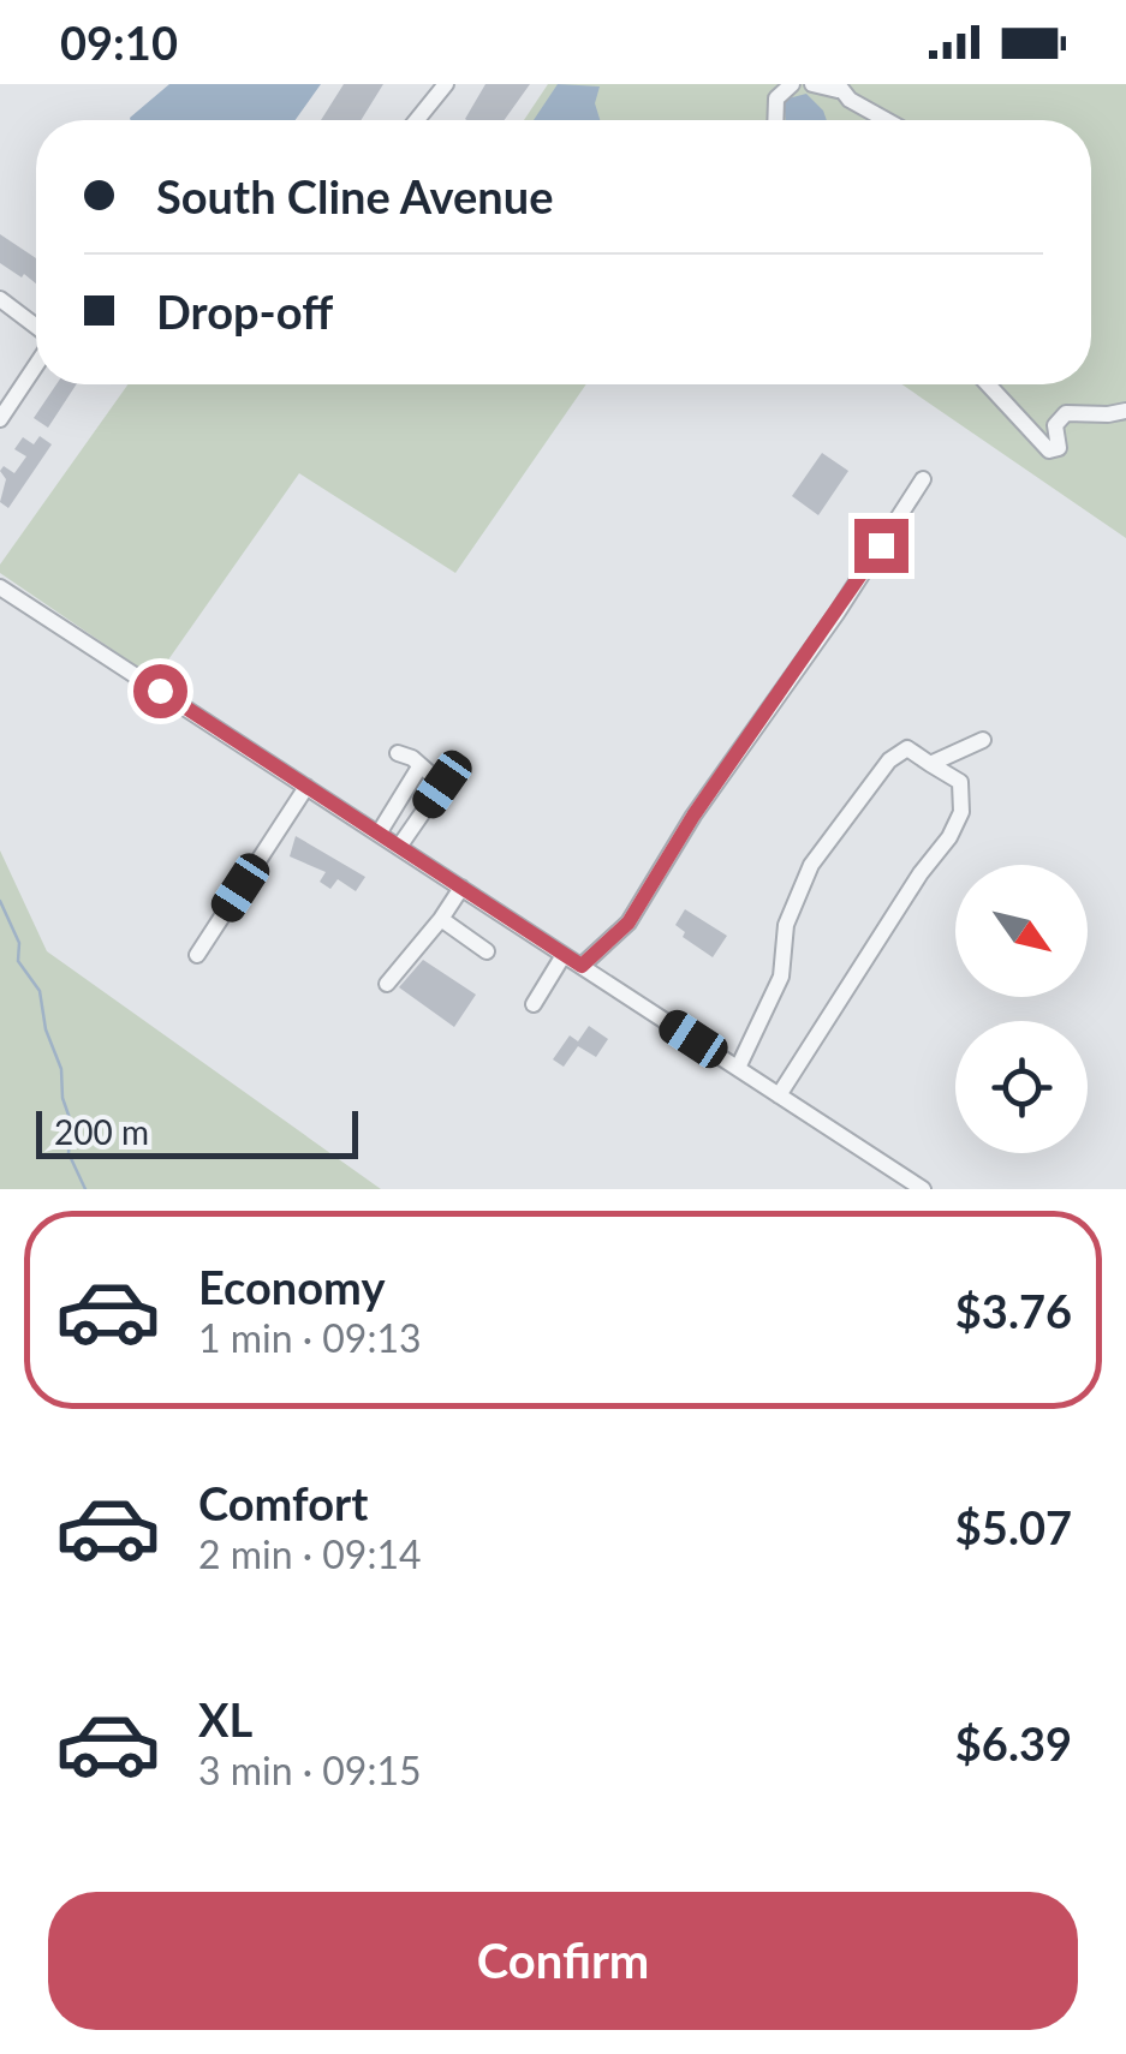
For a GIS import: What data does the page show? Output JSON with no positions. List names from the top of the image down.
{
  "scale_bar": "200 m",
  "north": "bottom right",
  "page": {
    "status": "09:10",
    "banner": ["South Cline Avenue", "Drop-off"],
    "scale": "200 m",
    "list": [
      {
        "name": "Economy",
        "note": "1 min · 09:13",
        "value": "$3.76"
      },
      {
        "name": "Comfort",
        "note": "2 min · 09:14",
        "value": "$5.07"
      },
      {
        "name": "XL",
        "note": "3 min · 09:15",
        "value": "$6.39"
      }
    ],
    "buttons": "Confirm"
  }
}
